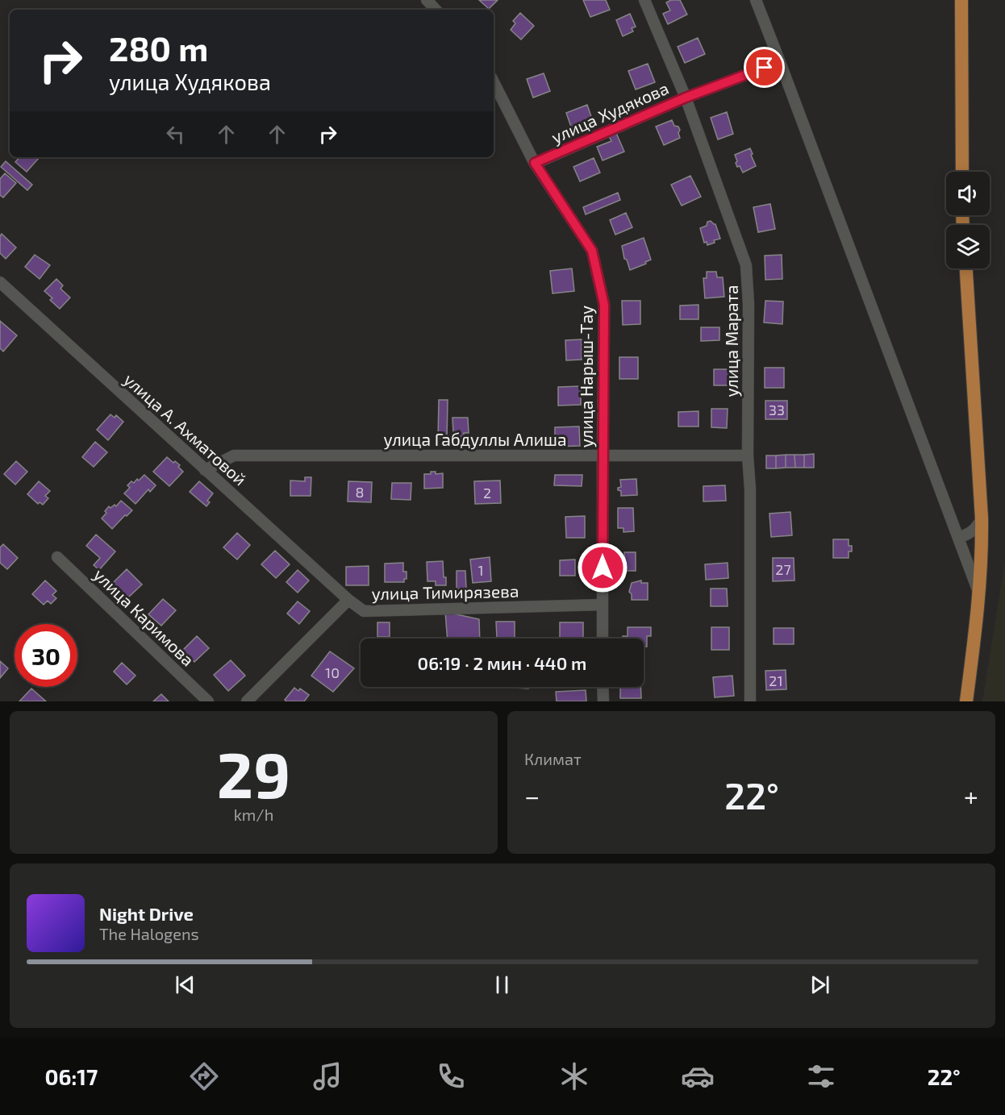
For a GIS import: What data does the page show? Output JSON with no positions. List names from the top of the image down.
{
  "streets": {
    "street": [
      "улица Худякова",
      "улица Марата",
      "улица Нарыш-Тау",
      "улица А. Ахматовой",
      "улица Габдуллы Алиша",
      "улица Тимирязева",
      "улица Каримова"
    ]
  },
  "crossings": [
    ["улица Худякова", "улица Марата"],
    ["улица Худякова", "улица Нарыш-Тау"],
    ["улица Марата", "улица Габдуллы Алиша"],
    ["улица Нарыш-Тау", "улица Габдуллы Алиша"],
    ["улица Нарыш-Тау", "улица Тимирязева"],
    ["улица А. Ахматовой", "улица Габдуллы Алиша"],
    ["улица А. Ахматовой", "улица Тимирязева"]
  ],
  "house_numbers": [
    "33",
    "8",
    "2",
    "27",
    "1",
    "10",
    "21"
  ],
  "page": {
    "turn": ["280 m", "улица Худякова"],
    "limit": "30",
    "trip": "06:19 · 2 мин · 440 m",
    "tile": [
      ["29", "km/h"],
      "Климат"
    ],
    "heat": ["−", "22°", "+"],
    "song": ["Night Drive", "The Halogens"],
    "tabs": ["06:17", "22°"]
  }
}
